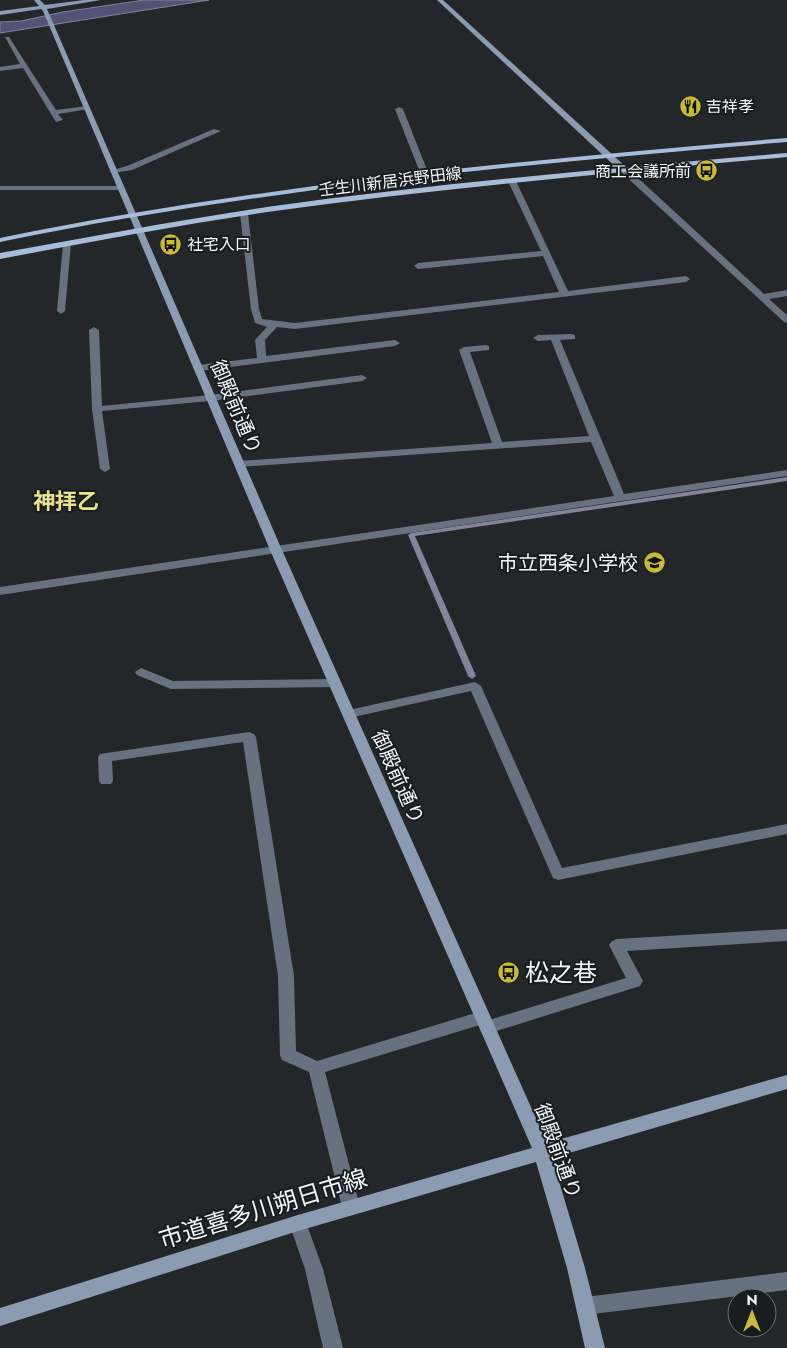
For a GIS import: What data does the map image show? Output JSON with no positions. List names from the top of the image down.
{
  "streets": {
    "main road": ["壬生川新居浜野田線"],
    "street": ["御殿前通り", "市道喜多川朔日市線"]
  },
  "crossings": [
    ["壬生川新居浜野田線", "御殿前通り"],
    ["御殿前通り", "市道喜多川朔日市線"]
  ],
  "districts": ["神拝乙"],
  "places": {
    "restaurant": ["吉祥孝"],
    "bus stop": ["商工会議所前", "社宅入口", "松之巷"],
    "school or university": ["市立西条小学校"]
  },
  "north": "top"
}
